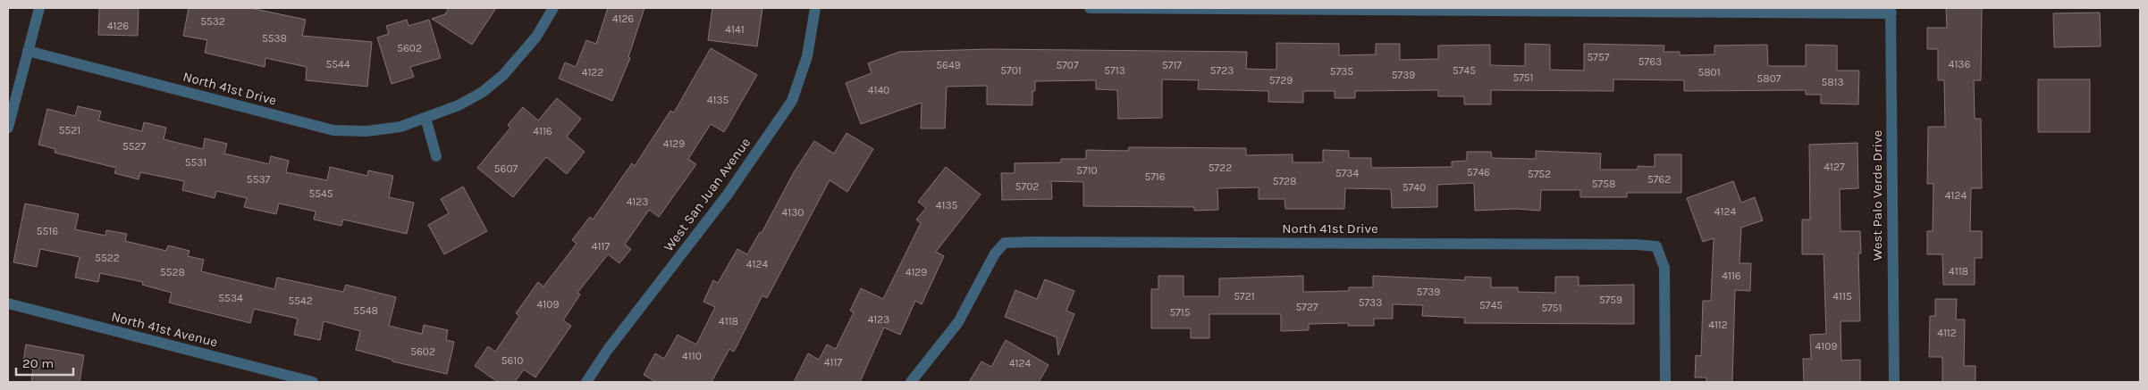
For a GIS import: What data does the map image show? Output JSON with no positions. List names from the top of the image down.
{
  "streets": {
    "street": [
      "North 41st Drive",
      "West San Juan Avenue",
      "West Palo Verde Drive",
      "North 41st Avenue"
    ]
  },
  "house_numbers": [
    "4126",
    "5532",
    "4126",
    "4141",
    "5538",
    "5602",
    "5757",
    "5763",
    "5544",
    "4136",
    "5649",
    "5707",
    "5717",
    "5701",
    "5713",
    "5723",
    "5745",
    "5735",
    "4122",
    "5801",
    "5739",
    "5751",
    "5807",
    "5729",
    "5813",
    "4140",
    "4135",
    "5521",
    "4116",
    "4129",
    "5527",
    "5531",
    "4127",
    "5722",
    "5607",
    "5710",
    "5746",
    "5734",
    "5752",
    "5716",
    "5537",
    "5762",
    "5728",
    "5758",
    "5702",
    "5740",
    "5545",
    "4124",
    "4123",
    "4135",
    "4124",
    "4130",
    "5516",
    "4117",
    "5522",
    "4124",
    "4118",
    "5528",
    "4129",
    "4116",
    "5739",
    "5721",
    "4115",
    "5534",
    "5759",
    "5542",
    "5733",
    "4109",
    "5745",
    "5727",
    "5751",
    "5548",
    "5715",
    "4123",
    "4118",
    "4112",
    "4112",
    "4109",
    "5602",
    "4110",
    "5610",
    "4117",
    "4124"
  ],
  "scale_bar": "20 m"
}
